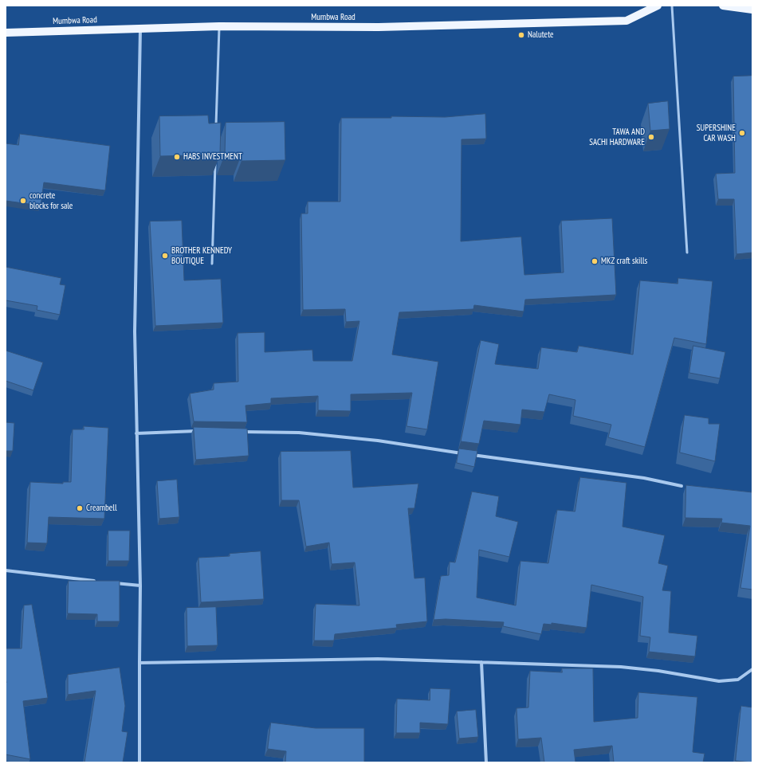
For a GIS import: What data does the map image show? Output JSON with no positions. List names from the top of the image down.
{
  "streets": {
    "main road": ["Mumbwa Road"]
  },
  "places": [
    "Nalutete",
    "SUPERSHINE CAR WASH",
    "TAWA AND SACHI HARDWARE",
    "HABS INVESTMENT",
    "concrete blocks for sale",
    "BROTHER KENNEDY BOUTIQUE",
    "MKZ craft skills",
    "Creambell"
  ]
}
